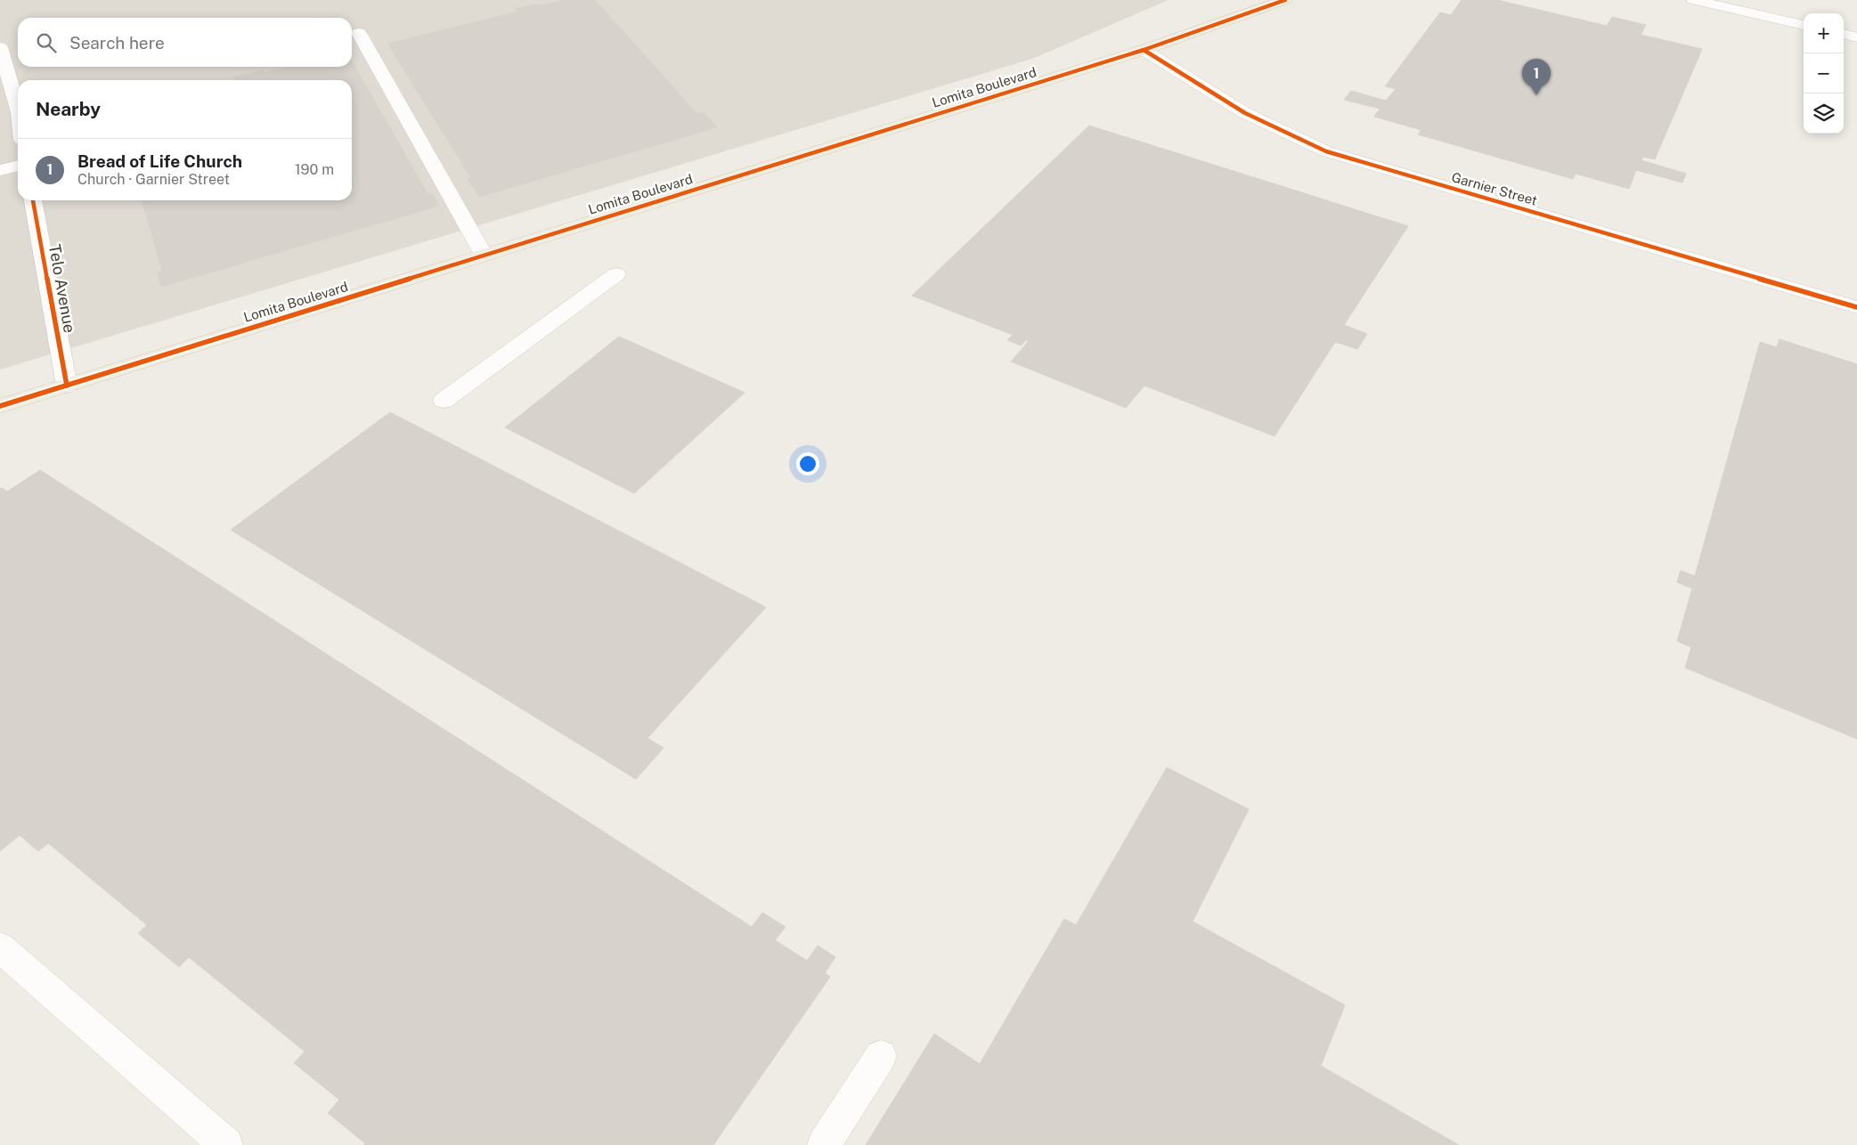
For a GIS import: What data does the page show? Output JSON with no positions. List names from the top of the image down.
{
  "streets": {
    "main road": ["Lomita Boulevard"],
    "street": ["Garnier Street", "Telo Avenue"]
  },
  "crossings": [
    ["Lomita Boulevard", "Garnier Street"],
    ["Lomita Boulevard", "Telo Avenue"]
  ],
  "page": {
    "map_buttons": ["+", "−"],
    "search": "Search here",
    "pins": "1",
    "heading": "Nearby",
    "list": [
      {
        "mark": "1",
        "name": "Bread of Life Church",
        "note": "Church · Garnier Street",
        "value": "190 m"
      }
    ]
  }
}
